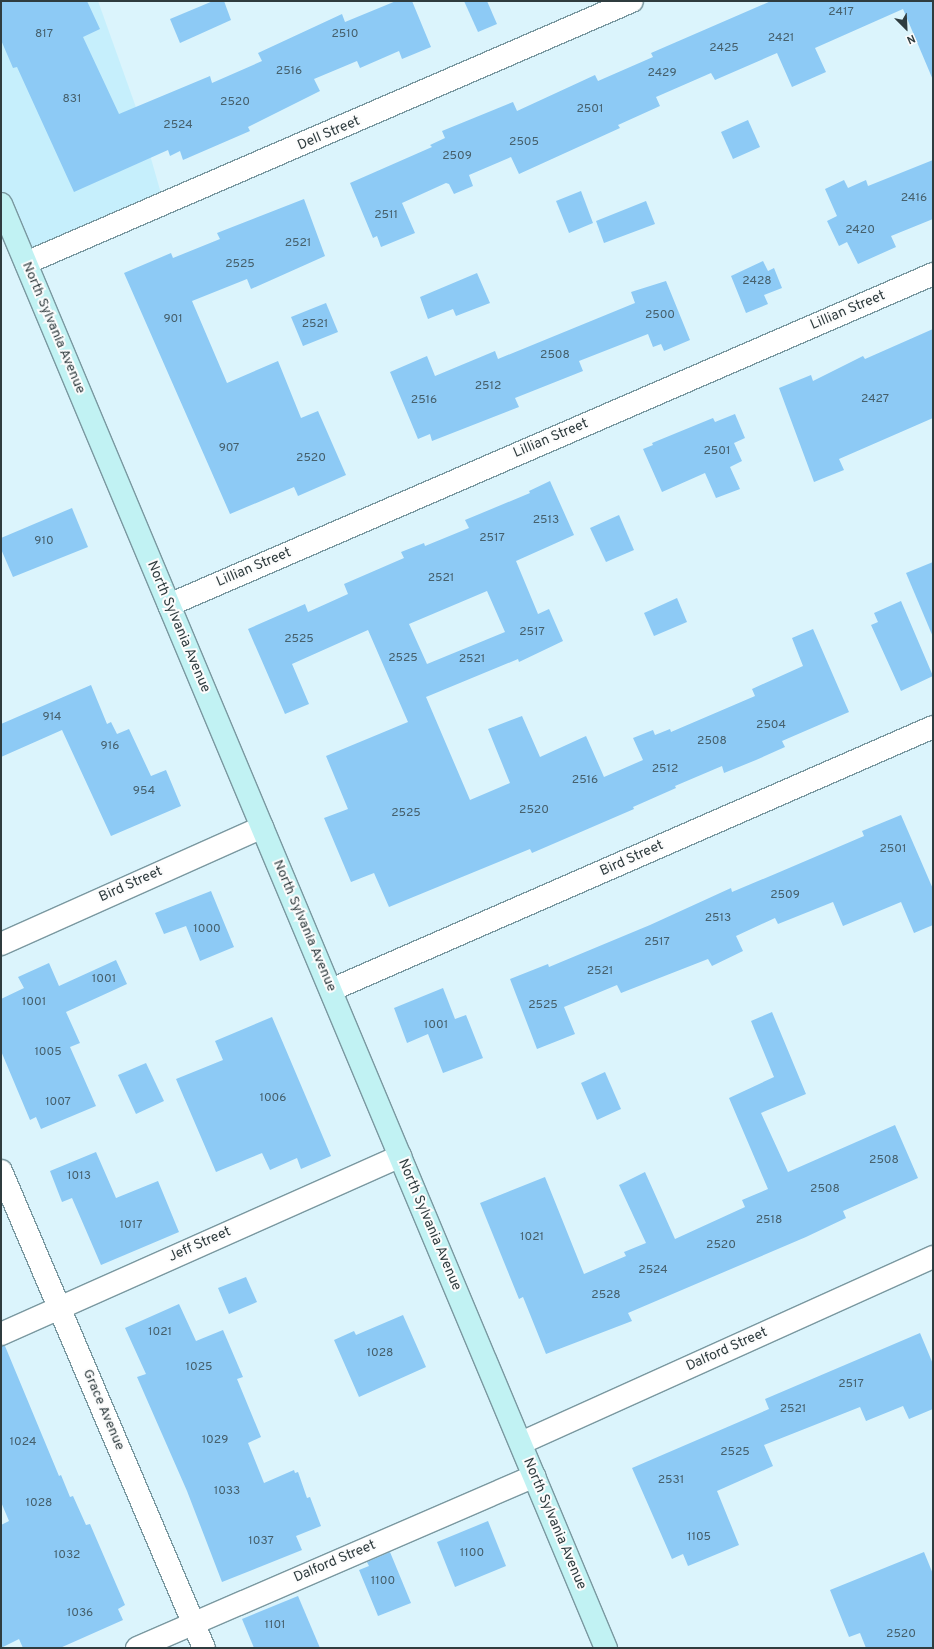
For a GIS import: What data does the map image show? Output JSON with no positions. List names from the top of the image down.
{
  "streets": {
    "main road": ["North Sylvania Avenue"],
    "street": [
      "Dell Street",
      "Lillian Street",
      "Bird Street",
      "Jeff Street",
      "Dalford Street",
      "Grace Avenue"
    ]
  },
  "crossings": [
    ["Dell Street", "North Sylvania Avenue"],
    ["Lillian Street", "North Sylvania Avenue"],
    ["North Sylvania Avenue", "Bird Street"],
    ["North Sylvania Avenue", "Jeff Street"],
    ["North Sylvania Avenue", "Dalford Street"],
    ["Jeff Street", "Grace Avenue"],
    ["Dalford Street", "Grace Avenue"]
  ],
  "house_numbers": [
    "2417",
    "817",
    "2510",
    "2421",
    "2425",
    "2516",
    "2429",
    "831",
    "2520",
    "2501",
    "2524",
    "2505",
    "2509",
    "2416",
    "2511",
    "2420",
    "2521",
    "2525",
    "2428",
    "2500",
    "901",
    "2521",
    "2508",
    "2512",
    "2427",
    "2516",
    "907",
    "2501",
    "2520",
    "2513",
    "2517",
    "910",
    "2521",
    "2517",
    "2525",
    "2525",
    "2521",
    "914",
    "2504",
    "2508",
    "916",
    "2512",
    "2516",
    "954",
    "2520",
    "2525",
    "2501",
    "2509",
    "2513",
    "1000",
    "2517",
    "2521",
    "1001",
    "1001",
    "2525",
    "1001",
    "1005",
    "1006",
    "1007",
    "2508",
    "1013",
    "2508",
    "2518",
    "1017",
    "1021",
    "2520",
    "2524",
    "2528",
    "1021",
    "1028",
    "1025",
    "2517",
    "2521",
    "1029",
    "1024",
    "2525",
    "2531",
    "1033",
    "1028",
    "1105",
    "1037",
    "1100",
    "1032",
    "1100",
    "1036",
    "1101",
    "2520"
  ],
  "north": "bottom right"
}
